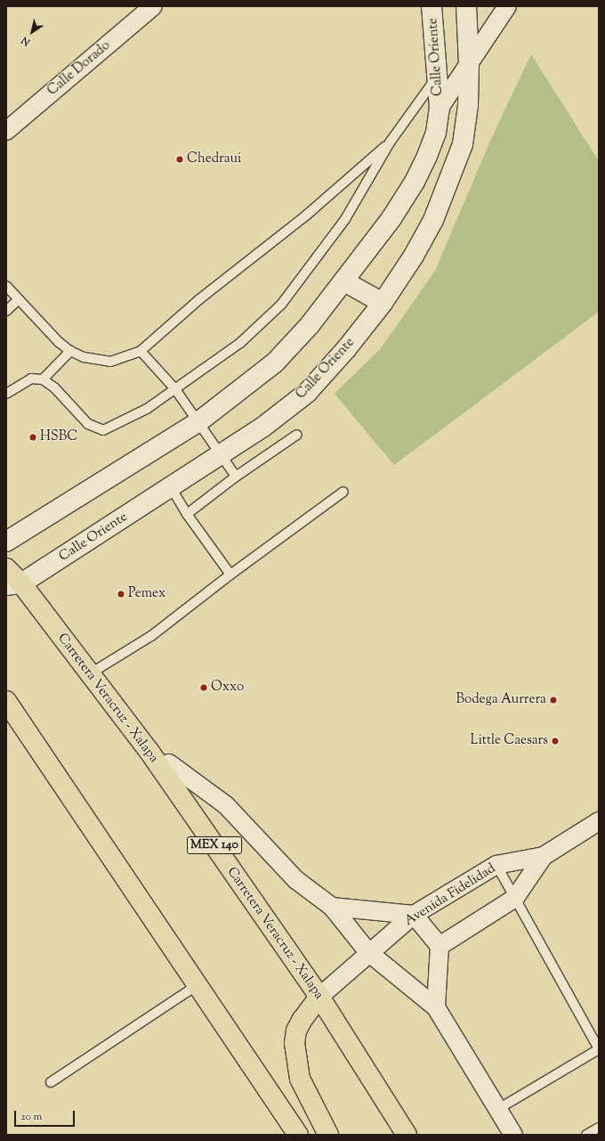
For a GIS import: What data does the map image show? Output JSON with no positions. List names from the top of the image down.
{
  "streets": {
    "main road": ["Calle Oriente", "Carretera Veracruz - Xalapa", "MEX 140"],
    "street": ["Calle Dorado", "Avenida Fidelidad"]
  },
  "crossings": [
    ["Calle Oriente", "Carretera Veracruz - Xalapa"],
    ["Carretera Veracruz - Xalapa", "Avenida Fidelidad"]
  ],
  "places": [
    "Chedraui",
    "HSBC",
    "Pemex",
    "Oxxo",
    "Bodega Aurrera",
    "Little Caesars"
  ],
  "scale_bar": "20 m",
  "north": "bottom left"
}
